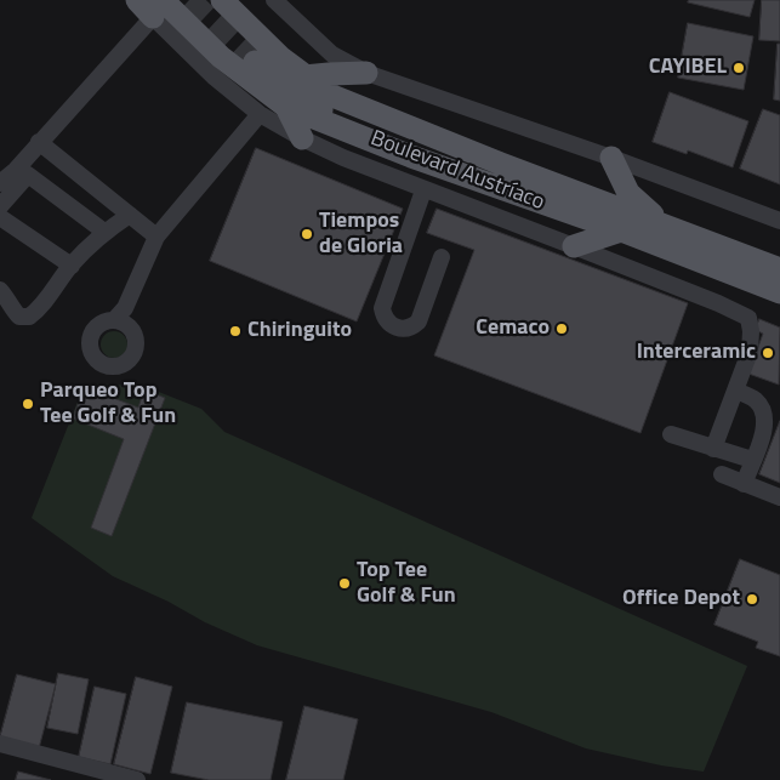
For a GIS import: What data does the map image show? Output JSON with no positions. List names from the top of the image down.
{
  "streets": {
    "main road": ["Boulevard Austríaco"]
  },
  "places": [
    "CAYIBEL",
    "Tiempos de Gloria",
    "Cemaco",
    "Chiringuito",
    "Interceramic",
    "Parqueo Top Tee Golf & Fun",
    "Top Tee Golf & Fun",
    "Office Depot"
  ]
}
